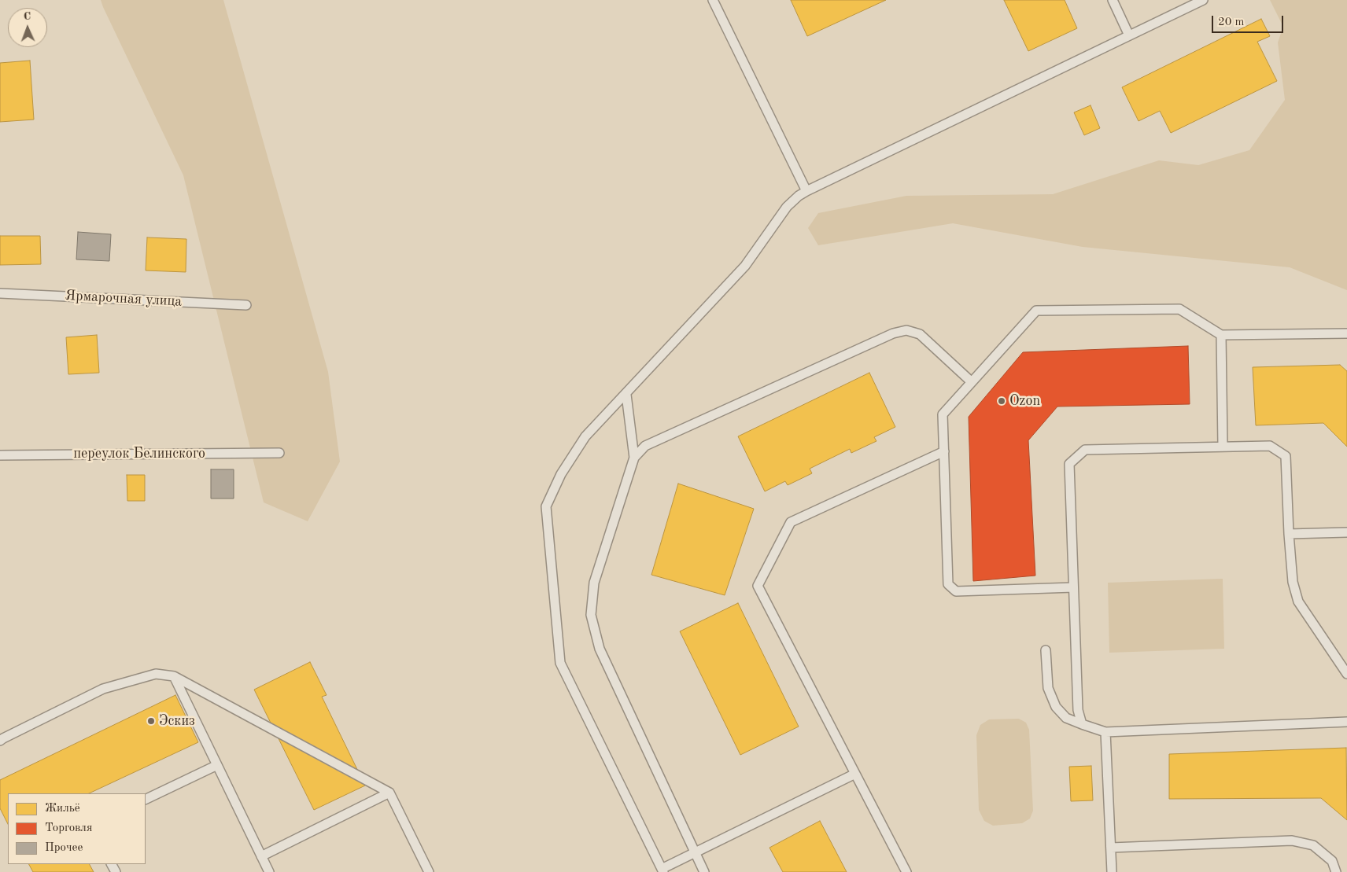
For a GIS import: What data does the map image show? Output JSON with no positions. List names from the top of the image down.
{
  "streets": {
    "lane": ["Ярмарочная улица", "переулок Белинского"]
  },
  "places": ["Ozon", "Эскиз"],
  "legend": ["Жильё", "Торговля", "Прочее"],
  "scale_bar": "20 m",
  "north": "top"
}
